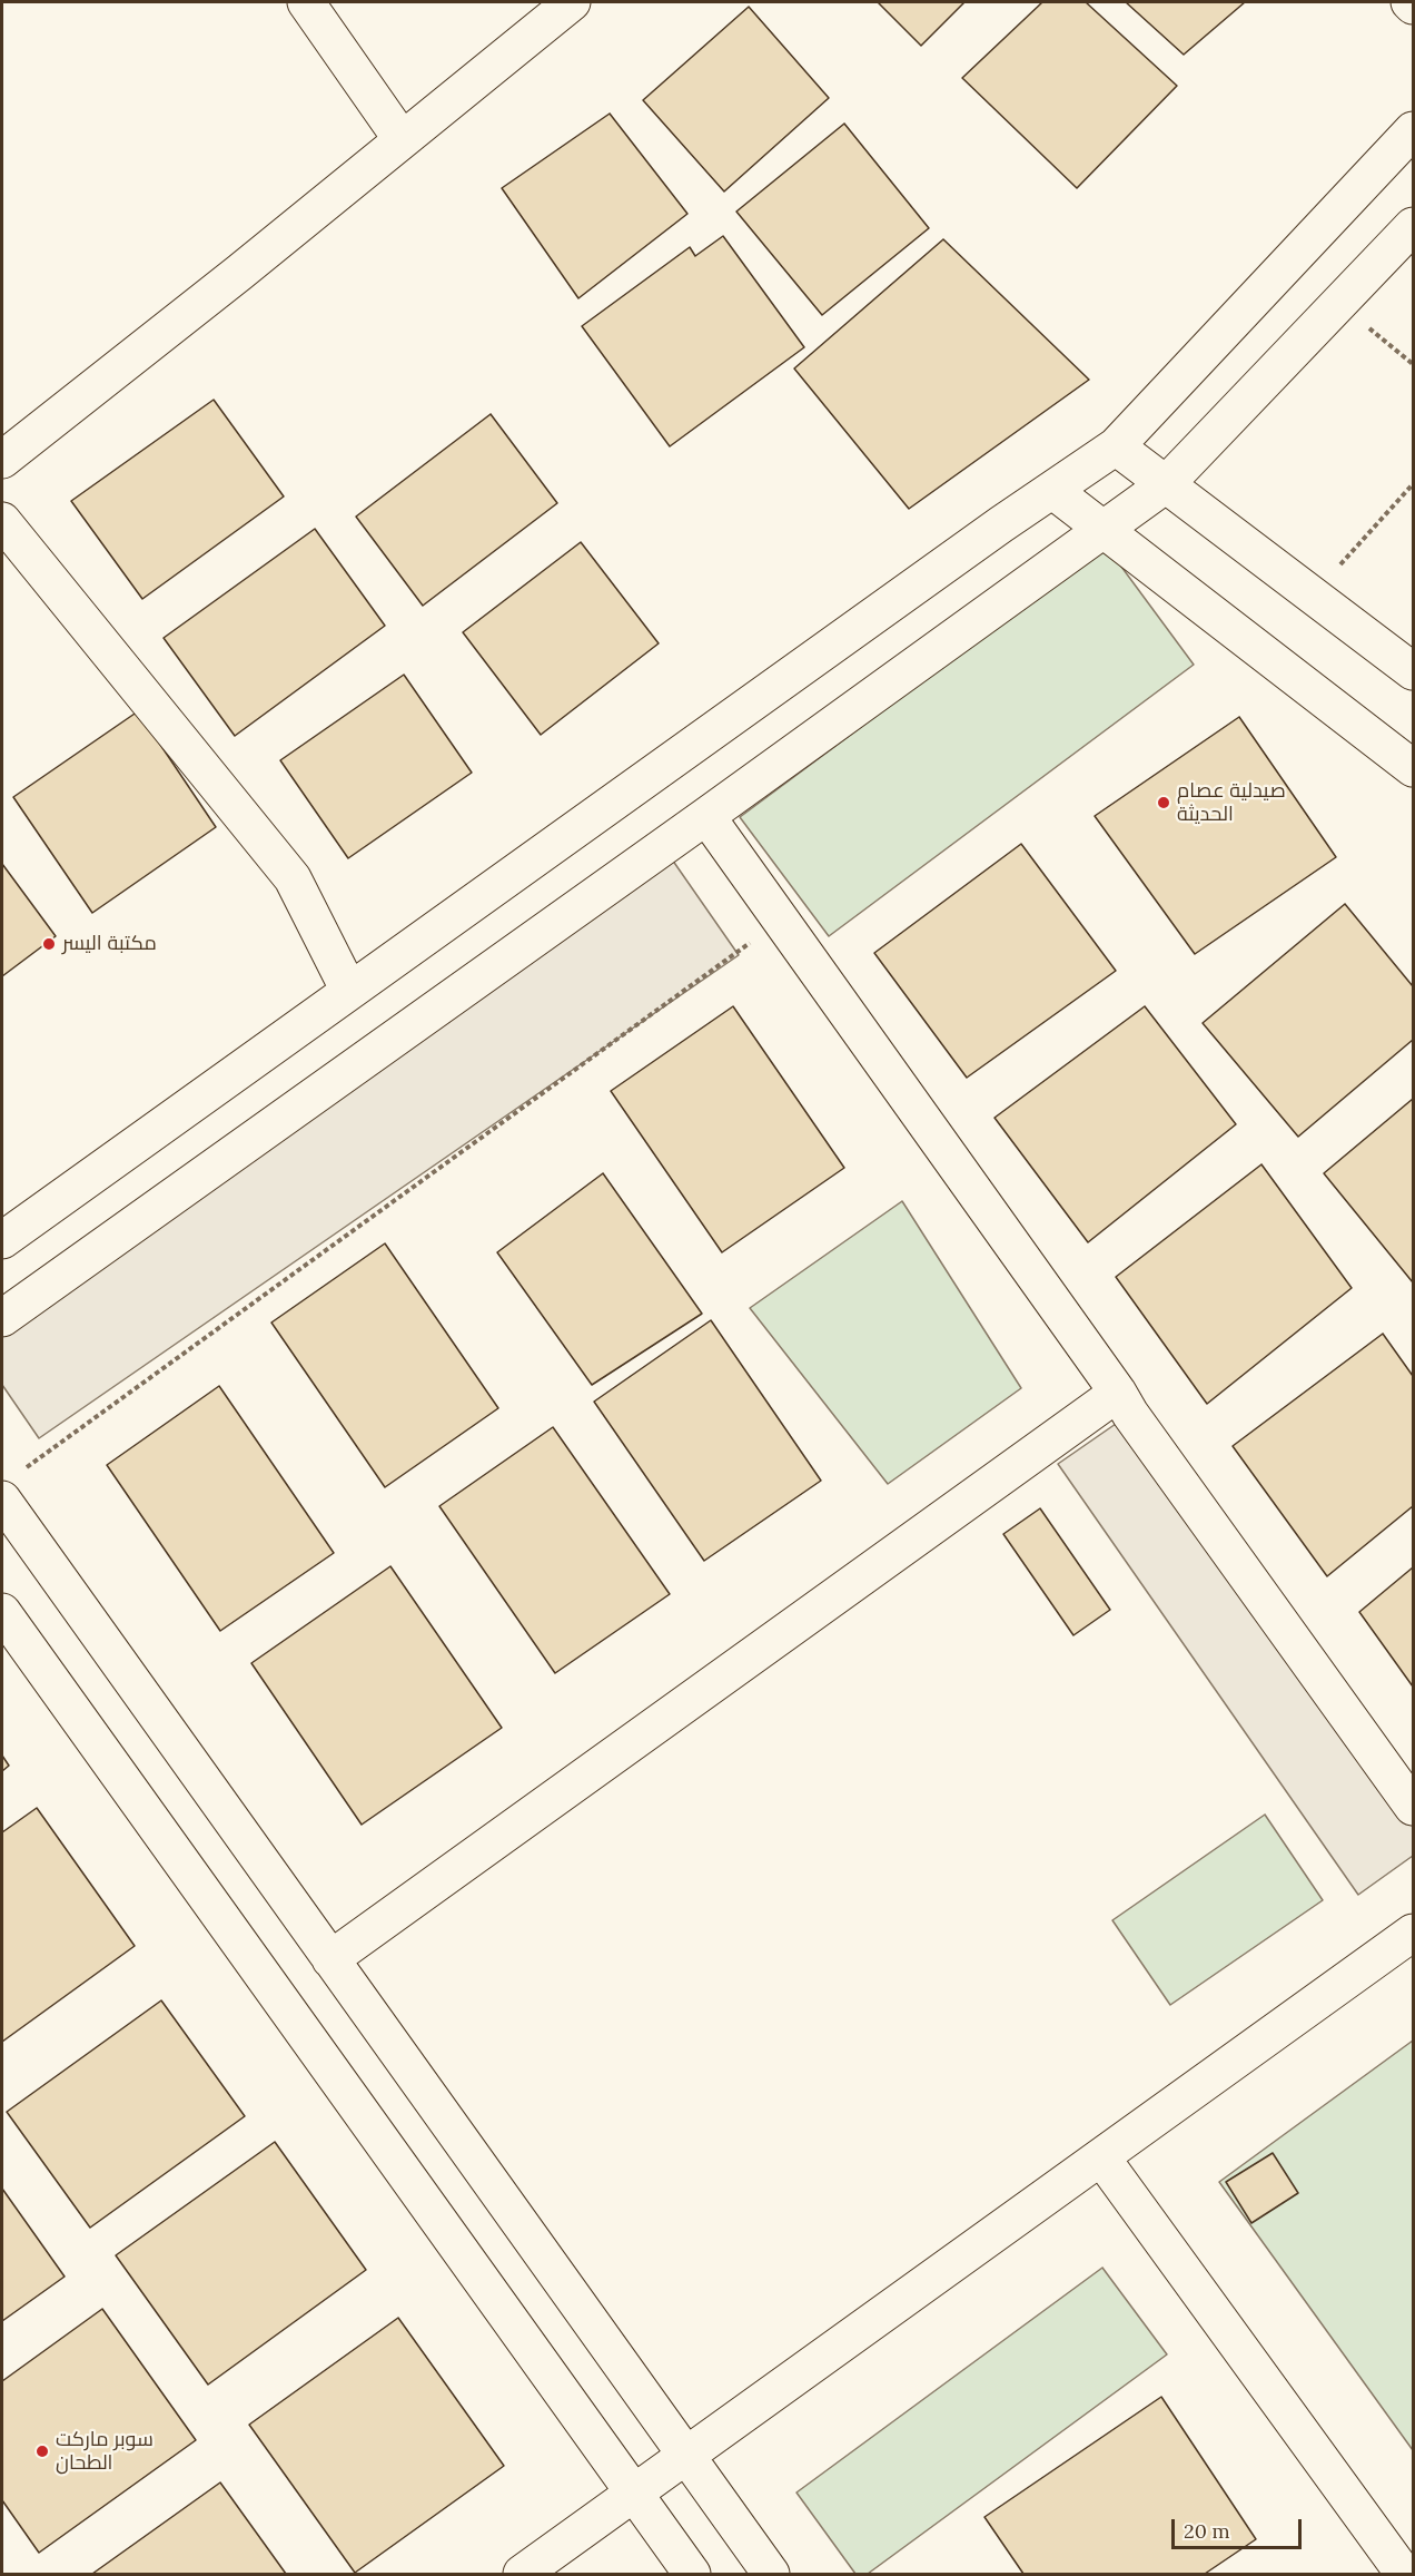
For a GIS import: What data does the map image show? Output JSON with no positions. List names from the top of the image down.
{
  "places": ["صيدلية عصام الحديثة", "مكتبة اليسر", "سوبر ماركت الطحان"],
  "scale_bar": "20 m"
}
